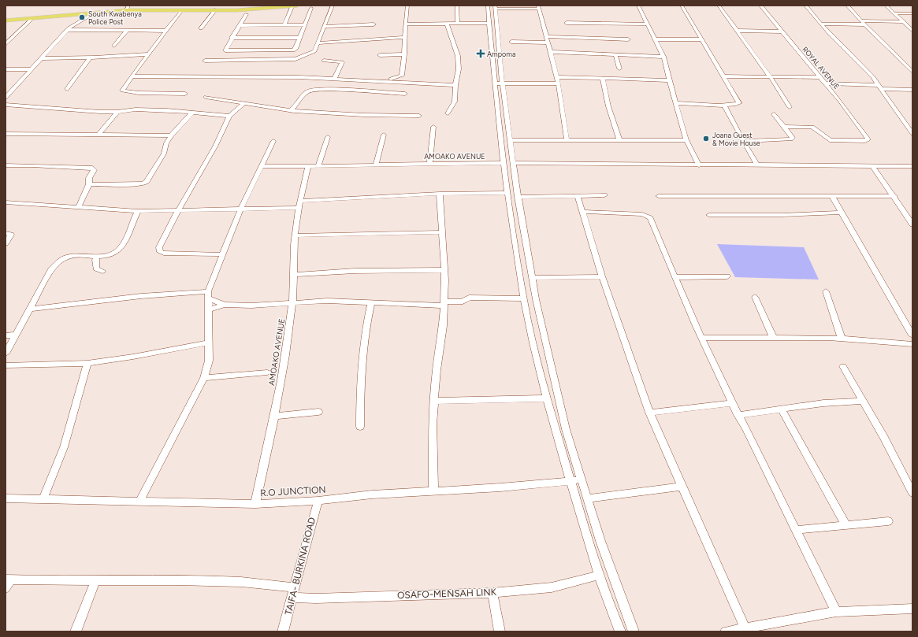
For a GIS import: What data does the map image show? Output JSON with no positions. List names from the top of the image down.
{
  "streets": {
    "street": [
      "ROYAL AVENUE",
      "AMOAKO AVENUE",
      "R.O JUNCTION",
      "TAIFA- BURKINA ROAD",
      "OSAFO-MENSAH LINK"
    ]
  },
  "crossings": [
    ["AMOAKO AVENUE", "R.O JUNCTION"],
    ["R.O JUNCTION", "TAIFA- BURKINA ROAD"],
    ["TAIFA- BURKINA ROAD", "OSAFO-MENSAH LINK"]
  ],
  "places": {
    "other": ["South Kwabenya Police Post", "Joana Guest & Movie House"],
    "health": ["Ampoma"]
  }
}
